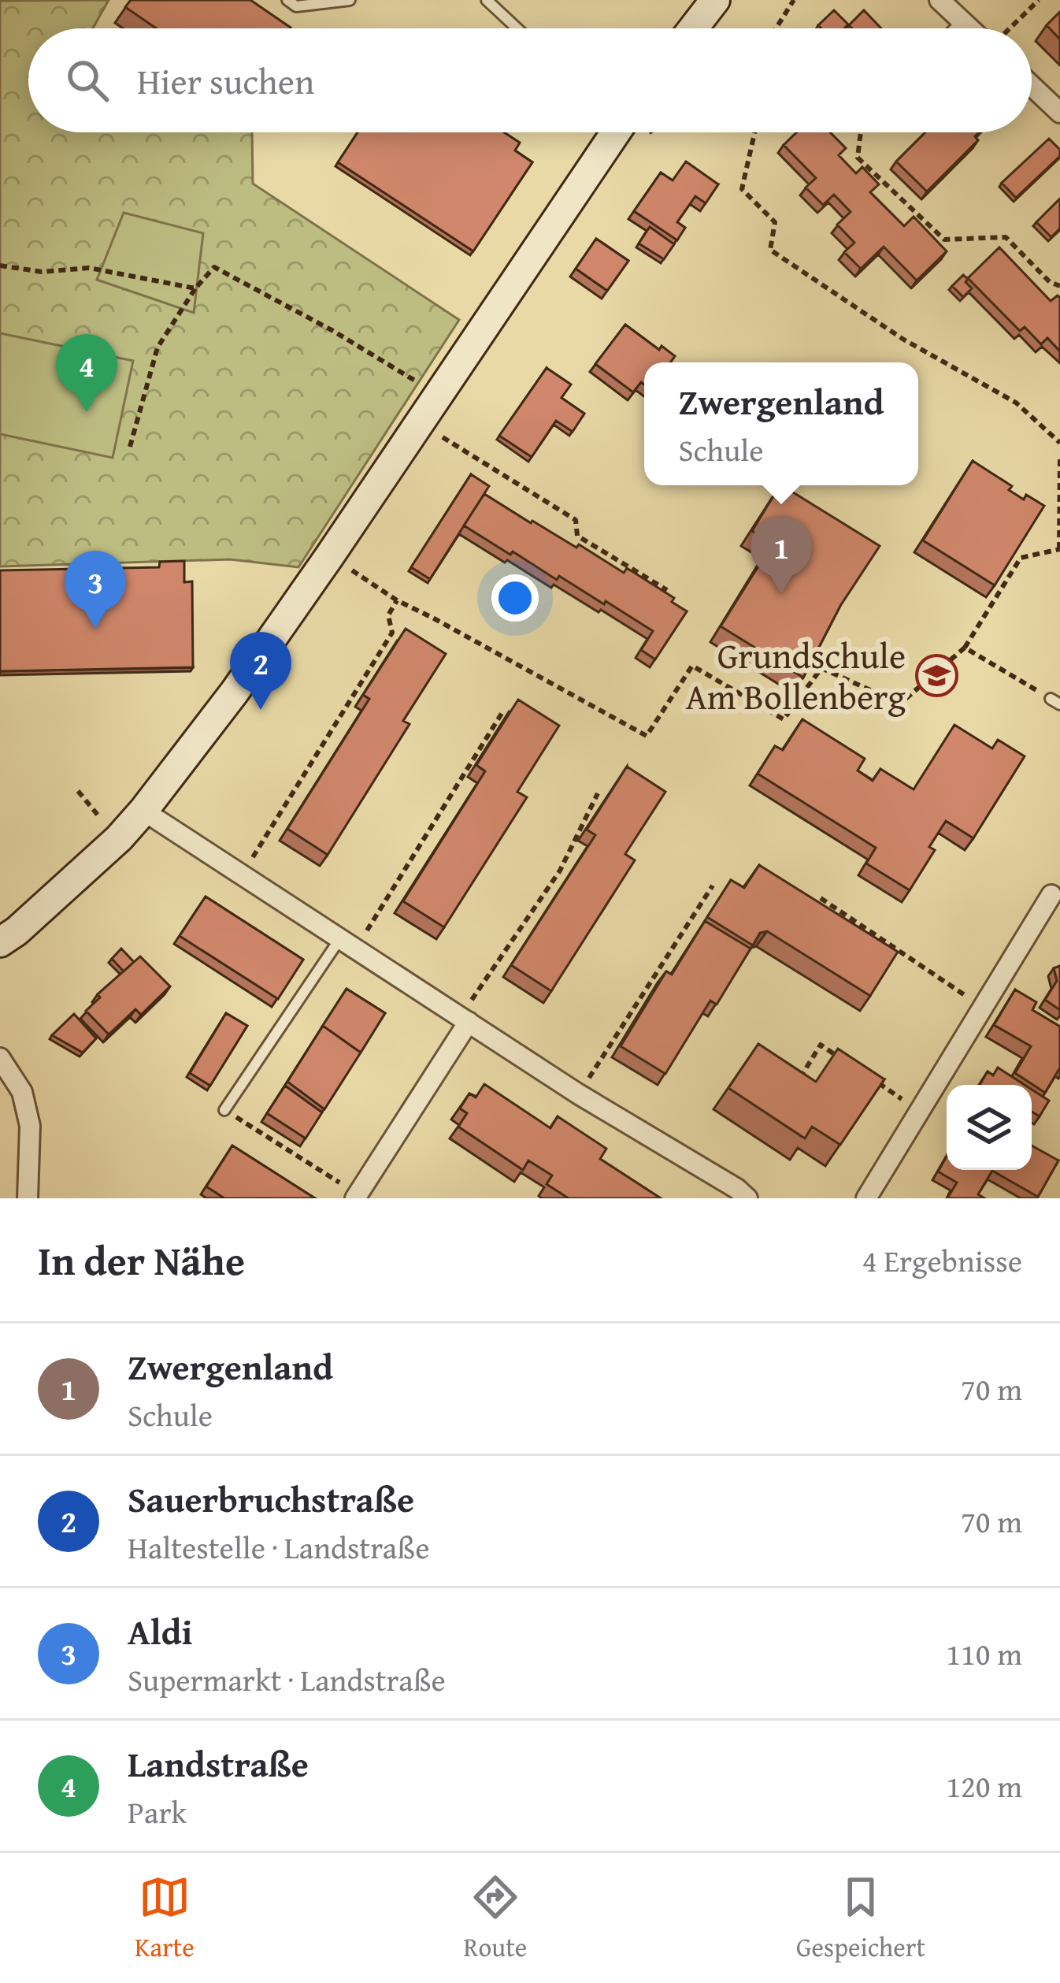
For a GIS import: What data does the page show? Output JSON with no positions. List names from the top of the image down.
{
  "places": {
    "school or university": ["Grundschule Am Bollenberg"]
  },
  "page": {
    "search": "Hier suchen",
    "pins": [
      "4",
      "1",
      "3",
      "2"
    ],
    "popup": ["Zwergenland", "Schule"],
    "heading": ["In der Nähe", "4 Ergebnisse"],
    "list": [
      {
        "mark": "1",
        "name": "Zwergenland",
        "note": "Schule",
        "value": "70 m"
      },
      {
        "mark": "2",
        "name": "Sauerbruchstraße",
        "note": "Haltestelle · Landstraße",
        "value": "70 m"
      },
      {
        "mark": "3",
        "name": "Aldi",
        "note": "Supermarkt · Landstraße",
        "value": "110 m"
      },
      {
        "mark": "4",
        "name": "Landstraße",
        "note": "Park",
        "value": "120 m"
      }
    ],
    "nav": ["Karte", "Route", "Gespeichert"]
  }
}
